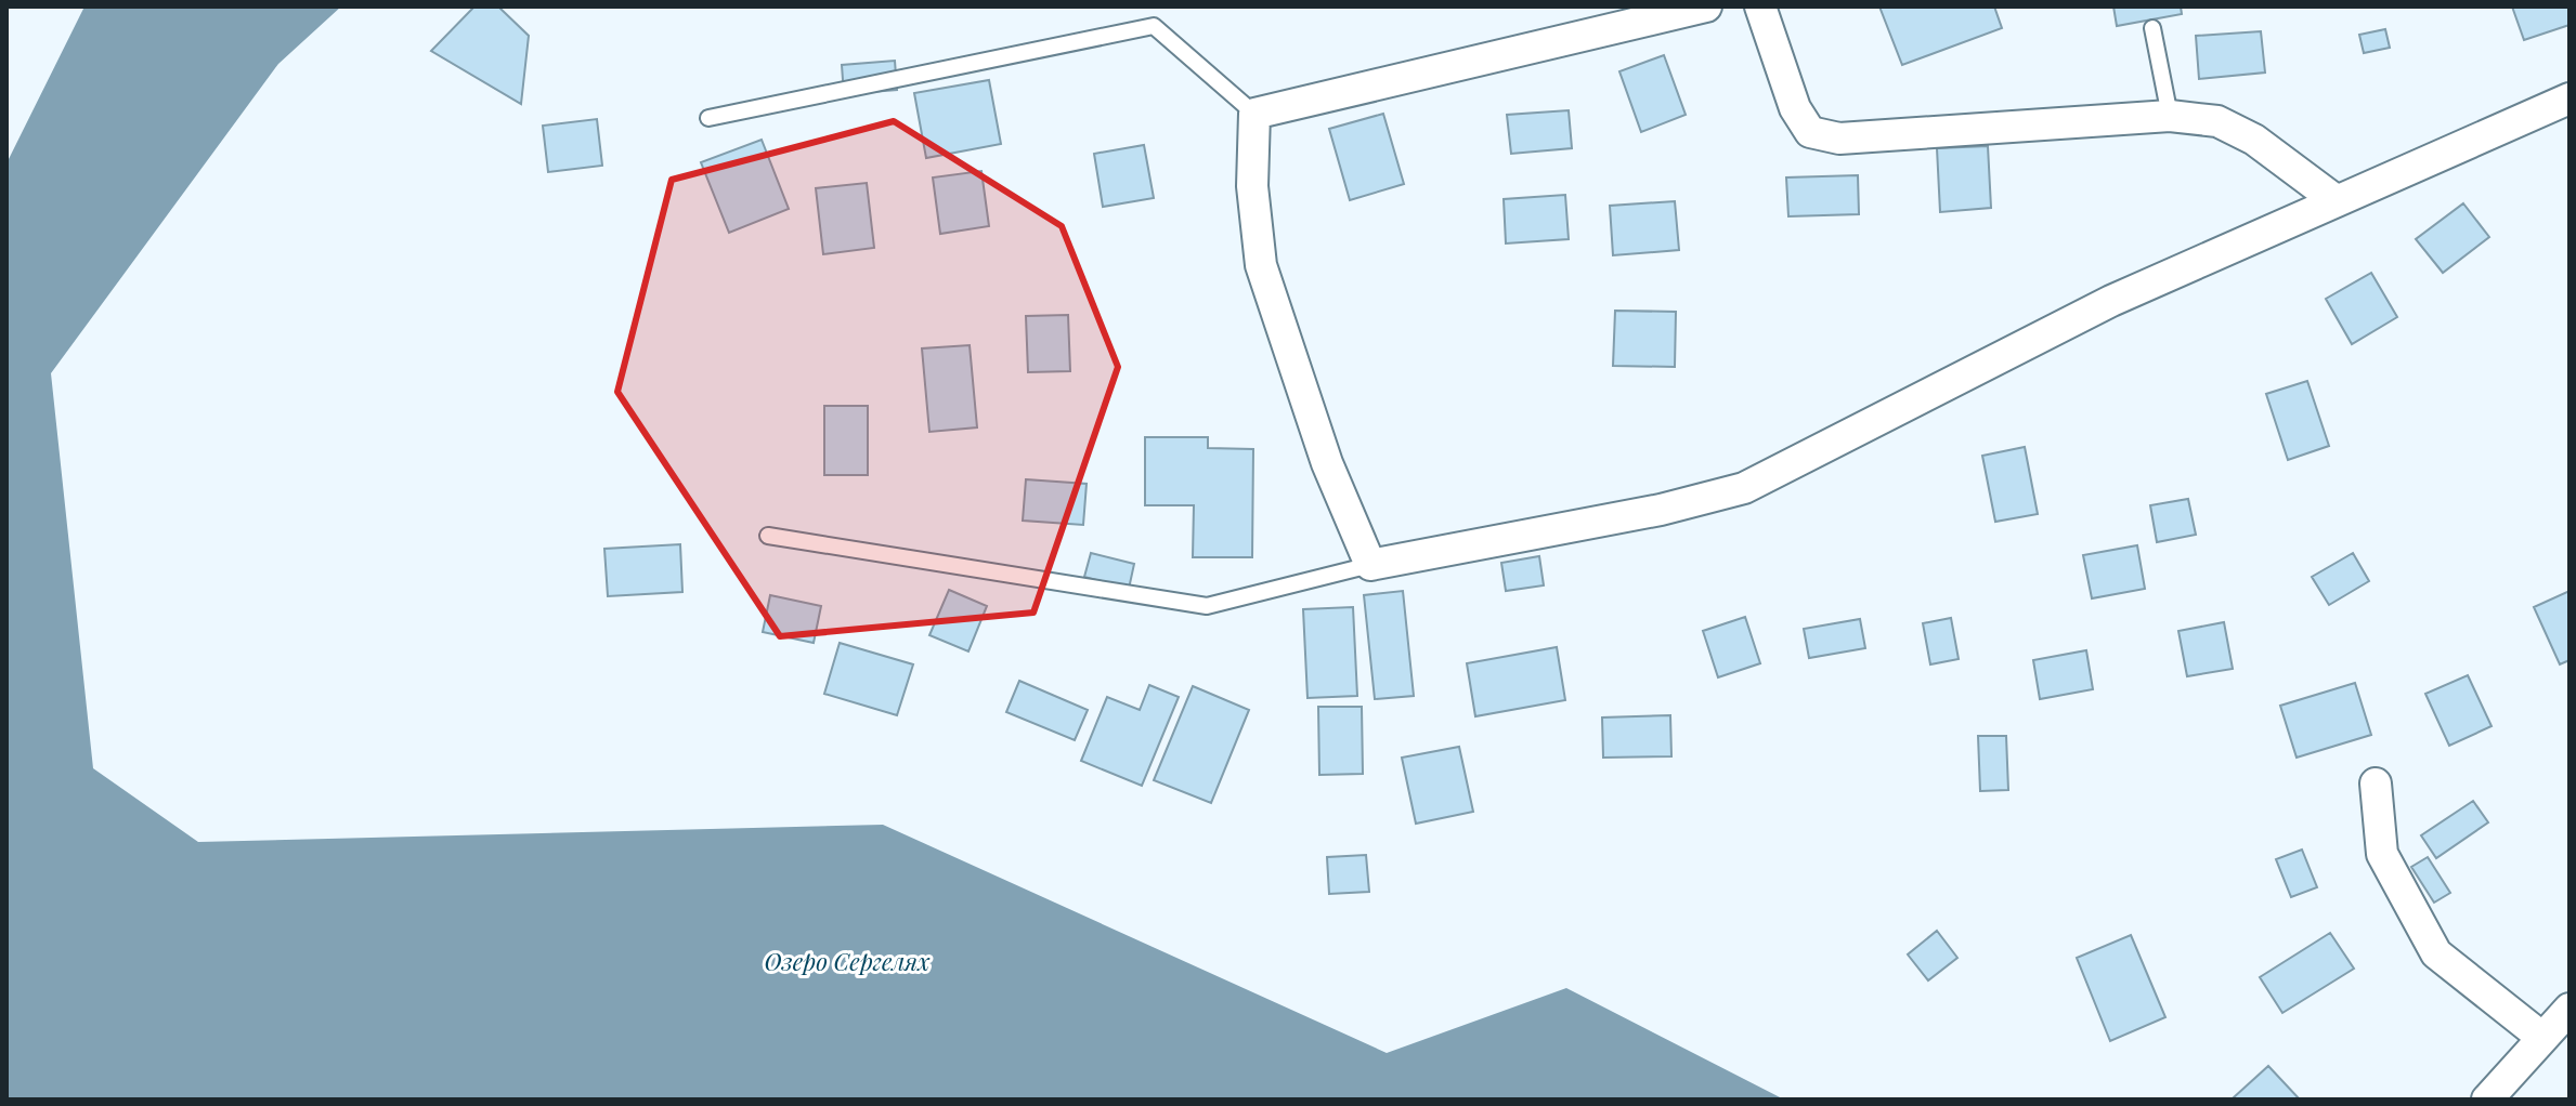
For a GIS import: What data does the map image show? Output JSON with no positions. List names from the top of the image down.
{
  "water": ["Озеро Сергелях"]
}
